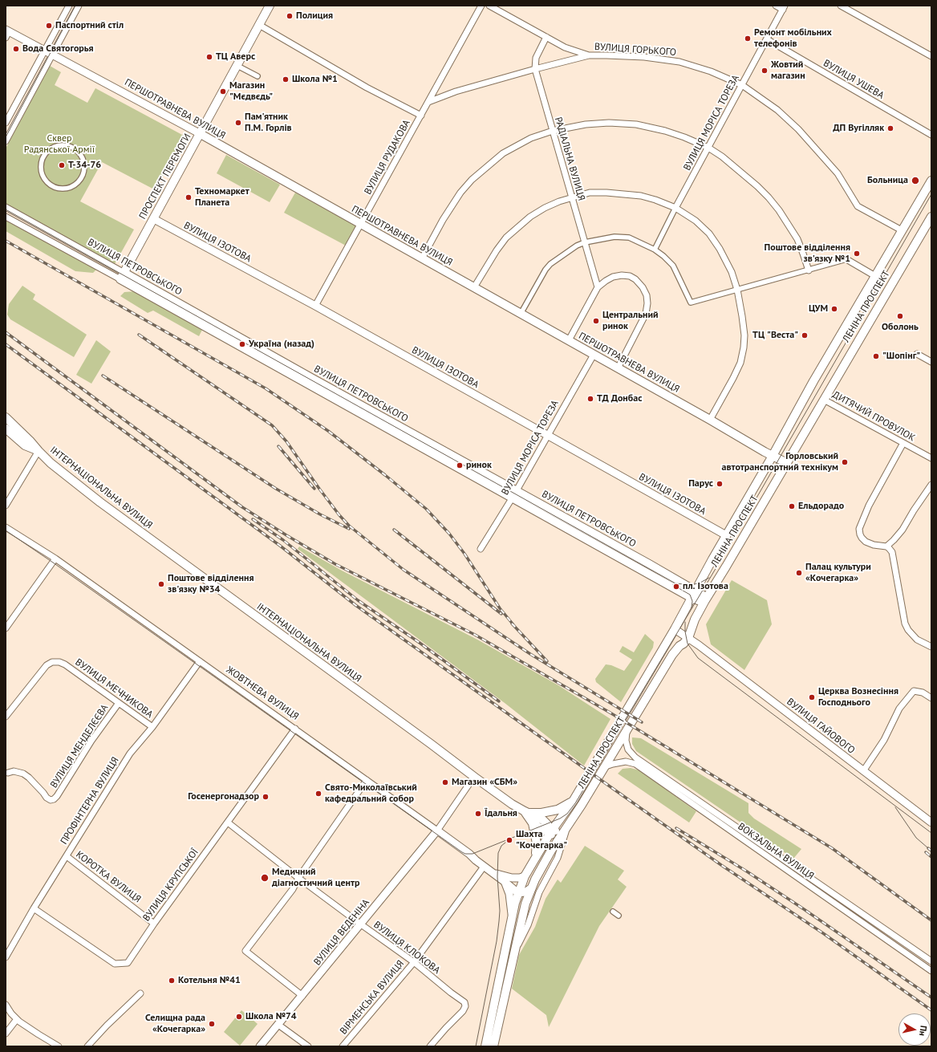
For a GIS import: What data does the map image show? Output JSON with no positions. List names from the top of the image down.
{
  "streets": {
    "main road": [
      "ПЕРШОТРАВНЕВА ВУЛИЦЯ",
      "ПРОСПЕКТ ПЕРЕМОГИ",
      "ВУЛИЦЯ ПЕТРОВСЬКОГО",
      "ЛЕНІНА ПРОСПЕКТ",
      "ІНТЕРНАЦІОНАЛЬНА ВУЛИЦЯ"
    ],
    "street": [
      "ВУЛИЦЯ ГОРЬКОГО",
      "ВУЛИЦЯ УШЕВА",
      "ВУЛИЦЯ МОРІСА ТОРЕЗА",
      "ВУЛИЦЯ РУДАКОВА",
      "РАДІАЛЬНА ВУЛИЦЯ",
      "ВУЛИЦЯ ІЗОТОВА",
      "ДИТЯЧИЙ ПРОВУЛОК",
      "ВУЛИЦЯ МЕЧНИКОВА",
      "ЖОВТНЕВА ВУЛИЦЯ",
      "ВУЛИЦЯ ГАЙОВОГО",
      "ВУЛИЦЯ МЕНДЕЛЄЄВА",
      "ПРОФІНТЕРНА ВУЛИЦЯ",
      "ВОКЗАЛЬНА ВУЛИЦЯ",
      "КОРОТКА ВУЛИЦЯ",
      "ВУЛИЦЯ КРУПСЬКОЇ",
      "ВУЛИЦЯ ВЕДЕНІНА",
      "ВУЛИЦЯ КЛОКОВА",
      "ВІРМЕНСЬКА ВУЛИЦЯ"
    ]
  },
  "crossings": [
    ["ВУЛИЦЯ ГОРЬКОГО", "ВУЛИЦЯ МОРІСА ТОРЕЗА"],
    ["ВУЛИЦЯ ГОРЬКОГО", "РАДІАЛЬНА ВУЛИЦЯ"],
    ["ВУЛИЦЯ ГОРЬКОГО", "ЛЕНІНА ПРОСПЕКТ"],
    ["ВУЛИЦЯ УШЕВА", "ВУЛИЦЯ МОРІСА ТОРЕЗА"],
    ["ПЕРШОТРАВНЕВА ВУЛИЦЯ", "ВУЛИЦЯ МОРІСА ТОРЕЗА"],
    ["ПЕРШОТРАВНЕВА ВУЛИЦЯ", "ВУЛИЦЯ РУДАКОВА"],
    ["ПЕРШОТРАВНЕВА ВУЛИЦЯ", "ПРОСПЕКТ ПЕРЕМОГИ"],
    ["ПЕРШОТРАВНЕВА ВУЛИЦЯ", "ЛЕНІНА ПРОСПЕКТ"],
    ["ВУЛИЦЯ МОРІСА ТОРЕЗА", "ВУЛИЦЯ ІЗОТОВА"],
    ["ВУЛИЦЯ МОРІСА ТОРЕЗА", "ВУЛИЦЯ ПЕТРОВСЬКОГО"],
    ["ВУЛИЦЯ РУДАКОВА", "ВУЛИЦЯ ІЗОТОВА"],
    ["ПРОСПЕКТ ПЕРЕМОГИ", "ВУЛИЦЯ ІЗОТОВА"],
    ["ПРОСПЕКТ ПЕРЕМОГИ", "ВУЛИЦЯ ПЕТРОВСЬКОГО"],
    ["ВУЛИЦЯ ІЗОТОВА", "ЛЕНІНА ПРОСПЕКТ"],
    ["ВУЛИЦЯ ПЕТРОВСЬКОГО", "ЛЕНІНА ПРОСПЕКТ"],
    ["ЛЕНІНА ПРОСПЕКТ", "ДИТЯЧИЙ ПРОВУЛОК"],
    ["ЛЕНІНА ПРОСПЕКТ", "ІНТЕРНАЦІОНАЛЬНА ВУЛИЦЯ"],
    ["ЛЕНІНА ПРОСПЕКТ", "ЖОВТНЕВА ВУЛИЦЯ"],
    ["ЛЕНІНА ПРОСПЕКТ", "ВОКЗАЛЬНА ВУЛИЦЯ"],
    ["ВУЛИЦЯ МЕЧНИКОВА", "ВУЛИЦЯ МЕНДЕЛЄЄВА"],
    ["ВУЛИЦЯ МЕЧНИКОВА", "ПРОФІНТЕРНА ВУЛИЦЯ"],
    ["ЖОВТНЕВА ВУЛИЦЯ", "ПРОФІНТЕРНА ВУЛИЦЯ"],
    ["ЖОВТНЕВА ВУЛИЦЯ", "ВУЛИЦЯ КРУПСЬКОЇ"],
    ["ЖОВТНЕВА ВУЛИЦЯ", "ВУЛИЦЯ ВЕДЕНІНА"],
    ["ЖОВТНЕВА ВУЛИЦЯ", "ВІРМЕНСЬКА ВУЛИЦЯ"],
    ["ПРОФІНТЕРНА ВУЛИЦЯ", "КОРОТКА ВУЛИЦЯ"],
    ["ПРОФІНТЕРНА ВУЛИЦЯ", "ВУЛИЦЯ КРУПСЬКОЇ"],
    ["КОРОТКА ВУЛИЦЯ", "ВУЛИЦЯ КРУПСЬКОЇ"],
    ["ВУЛИЦЯ КРУПСЬКОЇ", "ВУЛИЦЯ КЛОКОВА"],
    ["ВУЛИЦЯ ВЕДЕНІНА", "ВУЛИЦЯ КЛОКОВА"],
    ["ВУЛИЦЯ КЛОКОВА", "ВІРМЕНСЬКА ВУЛИЦЯ"]
  ],
  "parks": ["Сквер Радянської Армії"],
  "places": [
    "Полиция",
    "Паспортний стіл",
    "Ремонт мобільних телефонів",
    "Вода Святогорья",
    "ТЦ Аверс",
    "Жовтий магазин",
    "Школа №1",
    "Магазин \"Мєдвєдь\"",
    "Пам'ятник П.М. Горлів",
    "ДП Вугілляк",
    "Т-34-76",
    "Больница",
    "Техномаркет Планета",
    "Поштове відділення зв'язку №1",
    "ЦУМ",
    "Оболонь",
    "Центральний ринок",
    "ТЦ \"Веста\"",
    "Україна (назад)",
    "\"Шопінг\"",
    "ТД Донбас",
    "Горловський автотранспортний технікум",
    "ринок",
    "Парус",
    "Ельдорадо",
    "Палац культури «Кочегарка»",
    "Поштове відділення зв'язку №34",
    "пл. Ізотова",
    "Церква Вознесіння Господнього",
    "Магазин «СБМ»",
    "Свято-Миколаївський кафедральний собор",
    "Госенергонадзор",
    "Їдальня",
    "Шахта \"Кочегарка\"",
    "Медичний діагностичний центр",
    "Котельня №41",
    "Школа №74",
    "Селищна рада «Кочегарка»"
  ],
  "north": "right"
}
